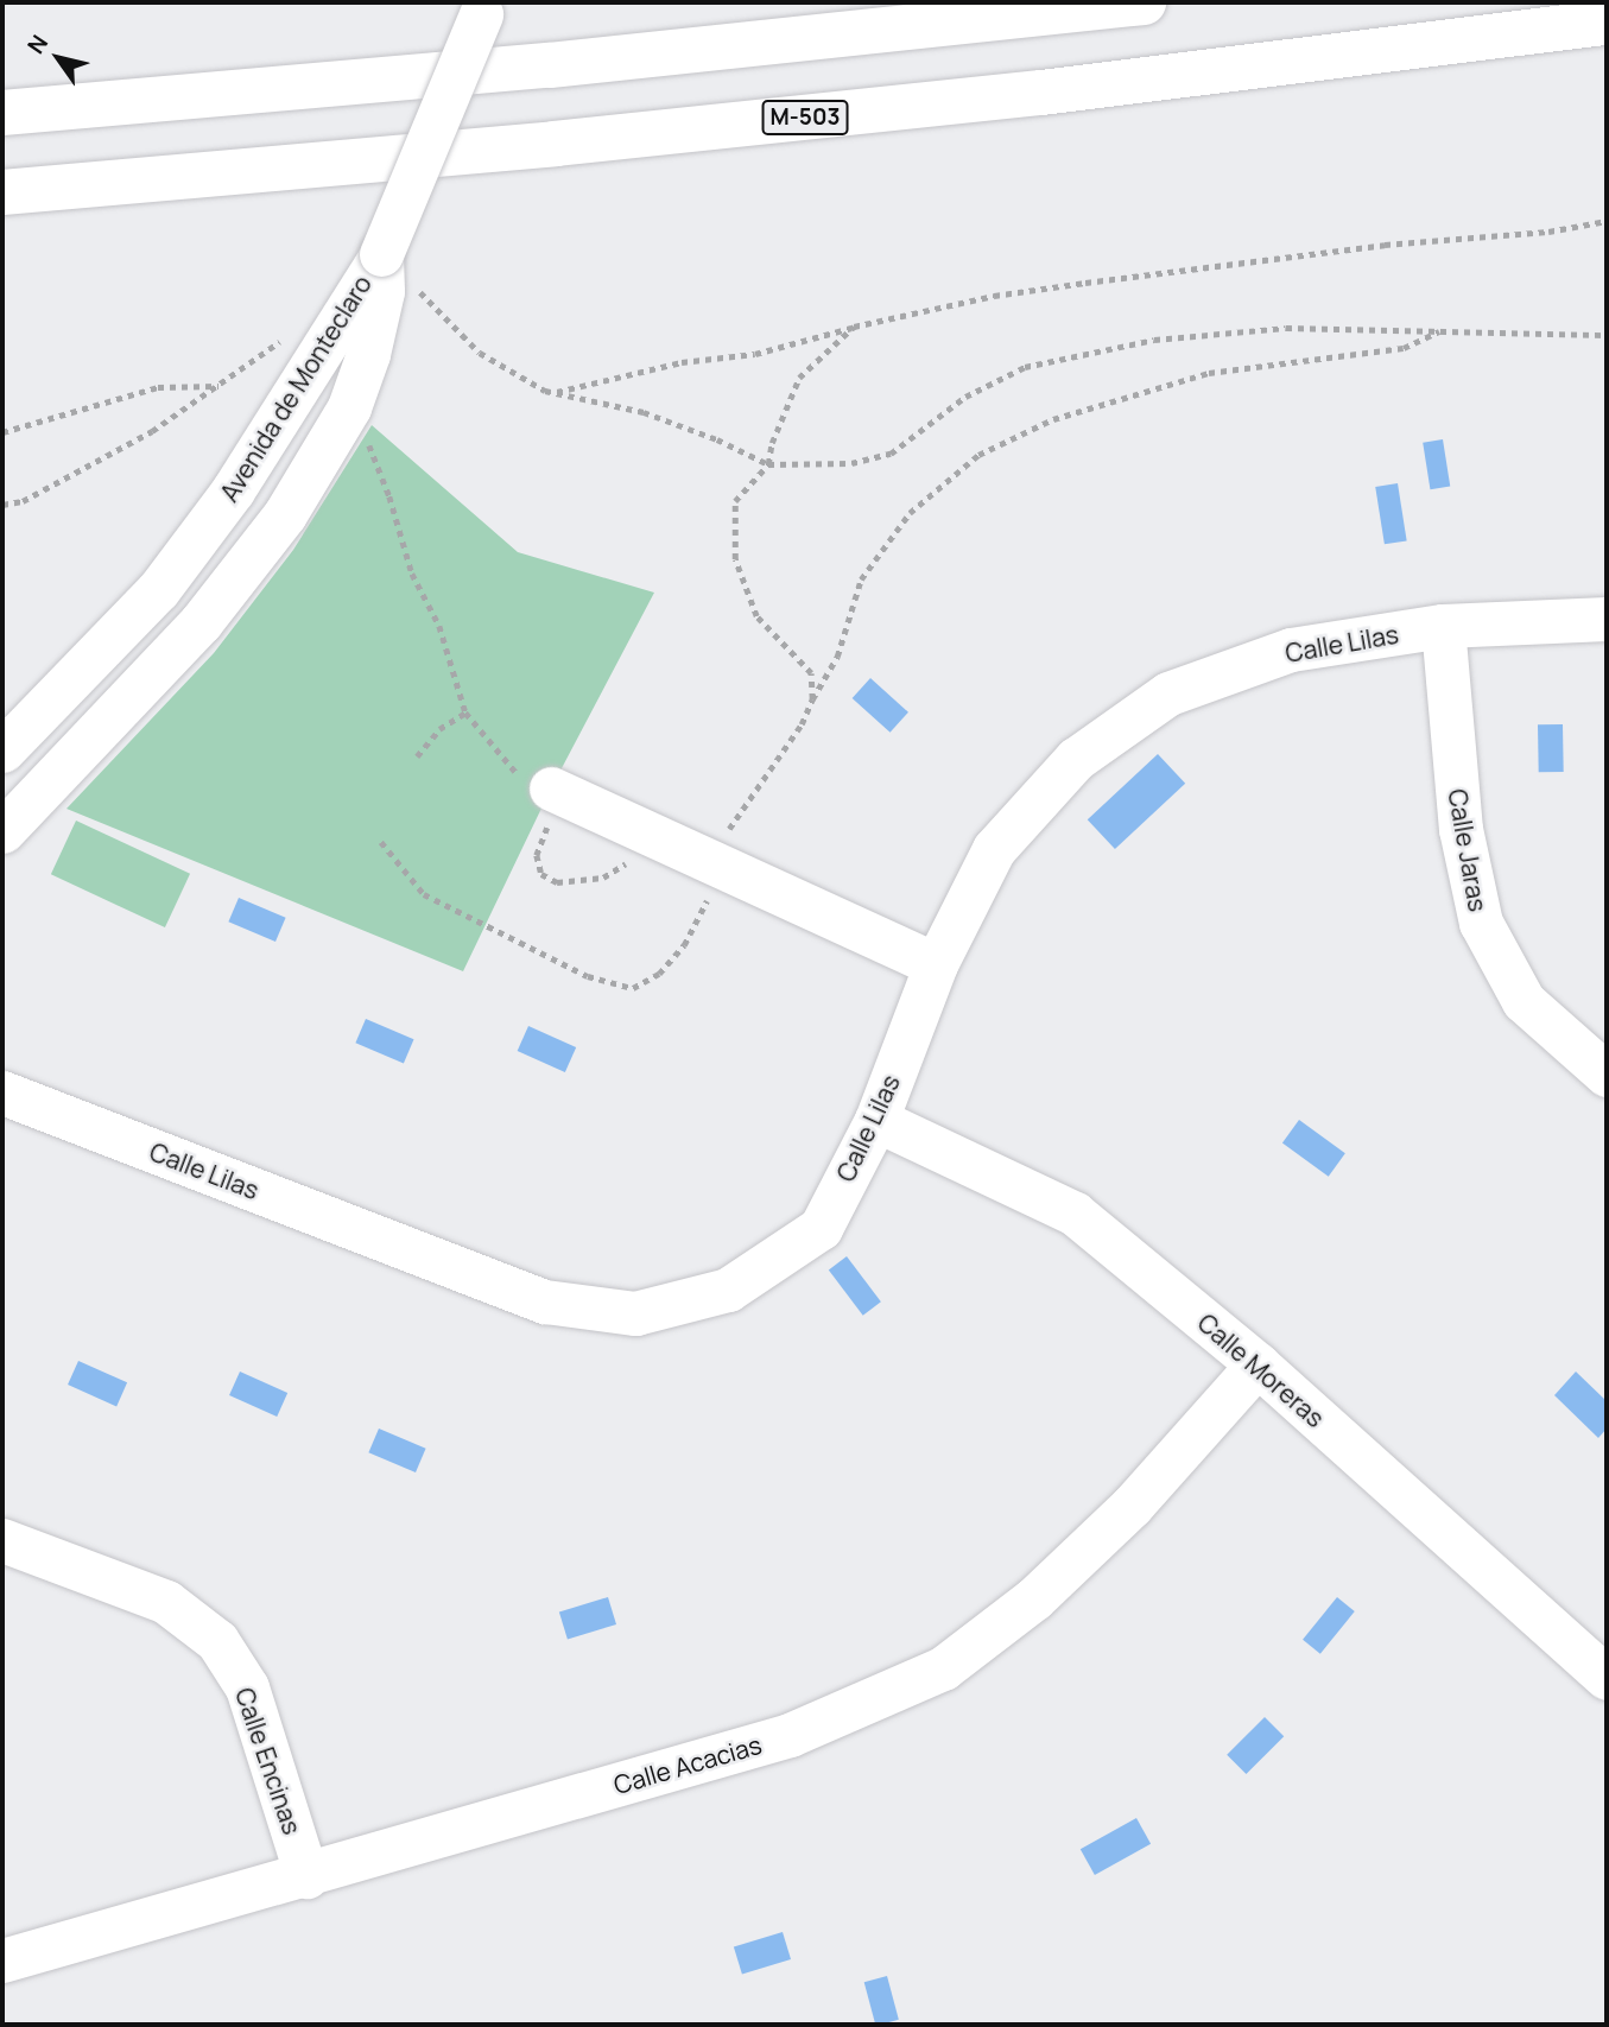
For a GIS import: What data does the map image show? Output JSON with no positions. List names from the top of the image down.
{
  "streets": {
    "highway": ["M-503"],
    "street": [
      "Avenida de Monteclaro",
      "Calle Lilas",
      "Calle Jaras",
      "Calle Moreras",
      "Calle Encinas",
      "Calle Acacias"
    ]
  },
  "crossings": [
    ["Calle Lilas", "Calle Jaras"],
    ["Calle Lilas", "Calle Moreras"],
    ["Calle Moreras", "Calle Acacias"],
    ["Calle Encinas", "Calle Acacias"]
  ],
  "north": "top left"
}
